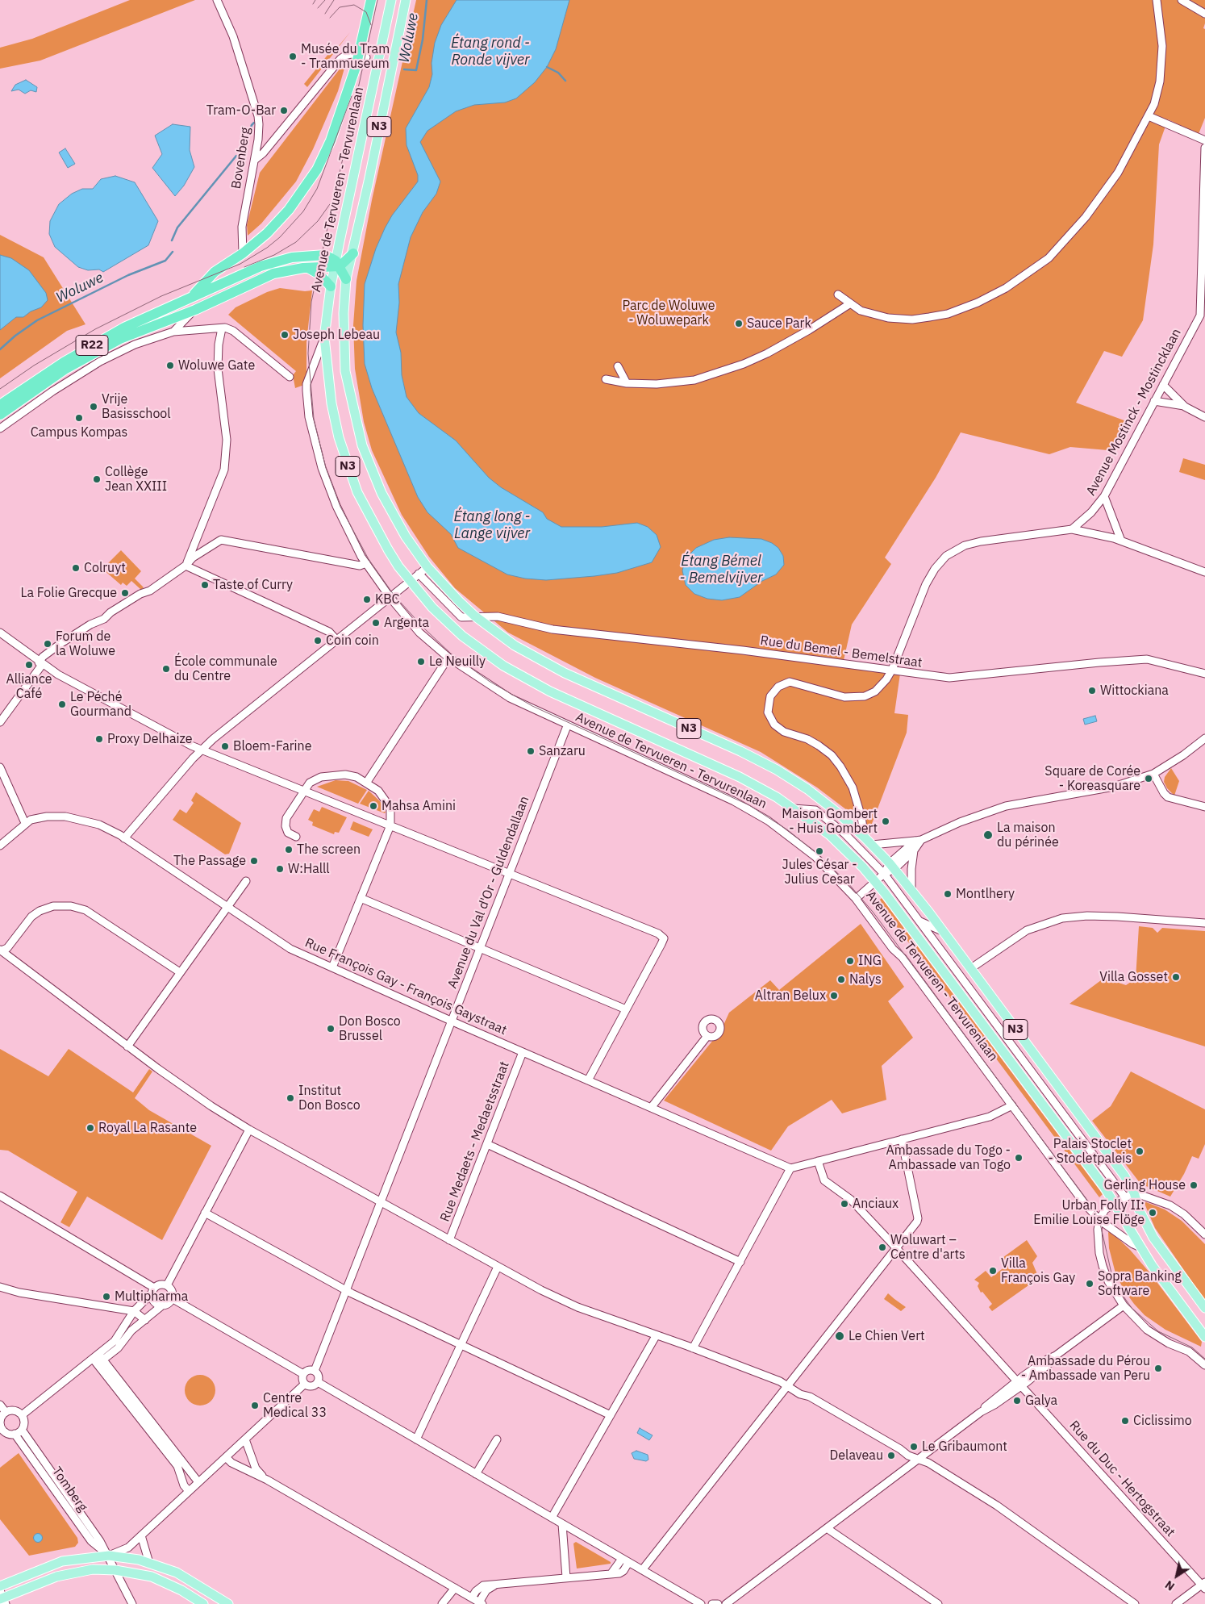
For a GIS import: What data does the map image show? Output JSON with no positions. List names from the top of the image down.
{
  "streets": {
    "highway": ["Avenue de Tervueren - Tervurenlaan", "R22"],
    "main road": ["N3"],
    "street": [
      "Bovenberg",
      "Avenue Mostinck - Mostincklaan",
      "Rue du Bemel - Bemelstraat",
      "Avenue du Val d'Or - Guldendallaan",
      "Rue François Gay - François Gaystraat",
      "Rue Medaets - Medaetsstraat",
      "Rue du Duc - Hertogstraat",
      "Tomberg"
    ]
  },
  "crossings": [
    ["Bovenberg", "Avenue de Tervueren - Tervurenlaan"],
    ["Bovenberg", "R22"],
    ["Avenue de Tervueren - Tervurenlaan", "R22"],
    ["Avenue de Tervueren - Tervurenlaan", "Rue du Bemel - Bemelstraat"],
    ["Avenue de Tervueren - Tervurenlaan", "Avenue du Val d'Or - Guldendallaan"],
    ["Avenue du Val d'Or - Guldendallaan", "Rue François Gay - François Gaystraat"],
    ["Rue François Gay - François Gaystraat", "Rue Medaets - Medaetsstraat"]
  ],
  "water": [
    "Woluwe",
    "Étang rond - Ronde vijver",
    "Étang long - Lange vijver",
    "Étang Bémel - Bemelvijver"
  ],
  "parks": ["Parc de Woluwe - Woluwepark"],
  "places": [
    "Musée du Tram - Trammuseum",
    "Tram-O-Bar",
    "Sauce Park",
    "Joseph Lebeau",
    "Woluwe Gate",
    "Vrije Basisschool",
    "Campus Kompas",
    "Collège Jean XXIII",
    "Colruyt",
    "Taste of Curry",
    "La Folie Grecque",
    "KBC",
    "Argenta",
    "Coin coin",
    "Forum de la Woluwe",
    "Le Neuilly",
    "Alliance Café",
    "École communale du Centre",
    "Wittockiana",
    "Le Péché Gourmand",
    "Proxy Delhaize",
    "Bloem-Farine",
    "Sanzaru",
    "Square de Corée - Koreasquare",
    "Mahsa Amini",
    "Maison Gombert - Huis Gombert",
    "La maison du périnée",
    "The screen",
    "Jules César - Julius Cesar",
    "The Passage",
    "W:Halll",
    "Montlhery",
    "ING",
    "Villa Gosset",
    "Nalys",
    "Altran Belux",
    "Don Bosco Brussel",
    "Institut Don Bosco",
    "Royal La Rasante",
    "Palais Stoclet - Stocletpaleis",
    "Ambassade du Togo - Ambassade van Togo",
    "Gerling House",
    "Anciaux",
    "Urban Folly II: Emilie Louise Flöge",
    "Woluwart – Centre d'arts",
    "Villa François Gay",
    "Sopra Banking Software",
    "Multipharma",
    "Le Chien Vert",
    "Ambassade du Pérou - Ambassade van Peru",
    "Galya",
    "Centre Medical 33",
    "Ciclissimo",
    "Le Gribaumont",
    "Delaveau"
  ],
  "north": "bottom left"
}
